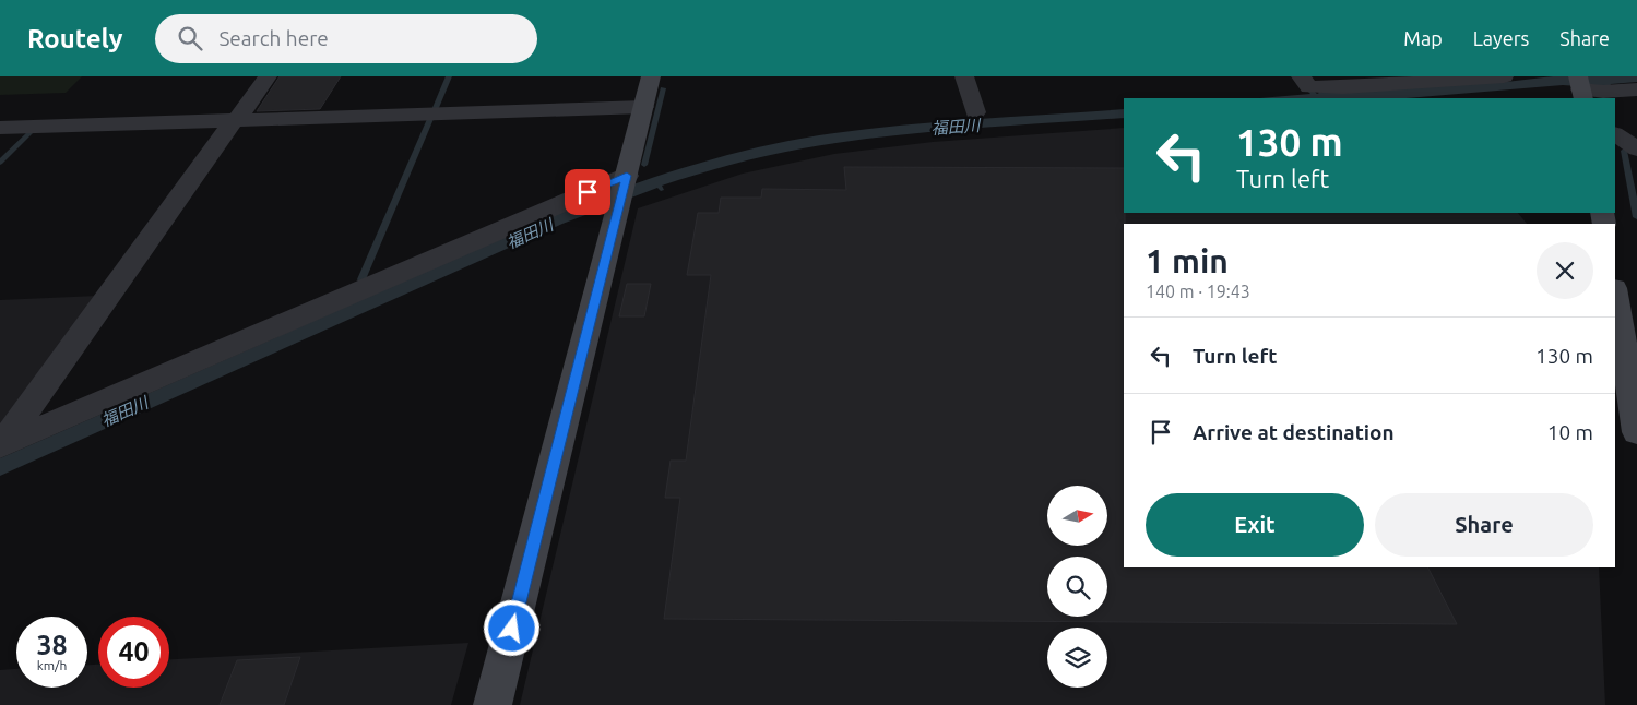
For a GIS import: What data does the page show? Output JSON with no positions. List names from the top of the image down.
{
  "water": ["福田川"],
  "north": "right",
  "page": {
    "header": "Routely",
    "search": "Search here",
    "nav": ["Map", "Layers", "Share"],
    "turn": ["130 m", "Turn left"],
    "heading": ["1 min", "140 m · 19:43"],
    "list": [
      {
        "name": "Turn left",
        "value": "130 m"
      },
      {
        "name": "Arrive at destination",
        "value": "10 m"
      }
    ],
    "buttons": ["Exit", "Share"],
    "speed": "38 km/h",
    "limit": "40"
  }
}
